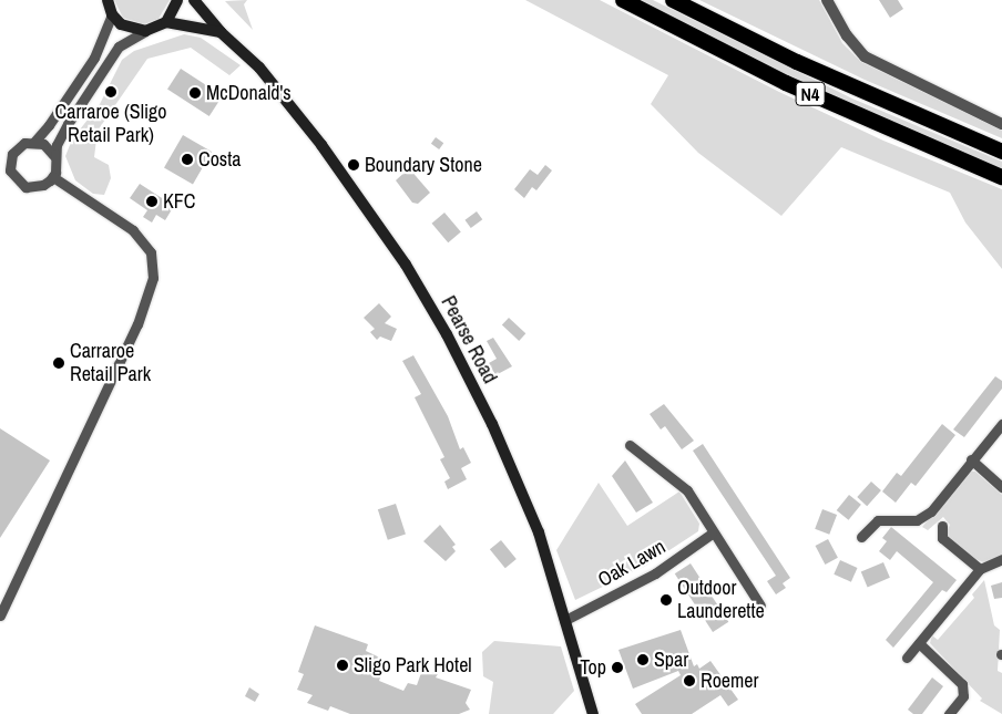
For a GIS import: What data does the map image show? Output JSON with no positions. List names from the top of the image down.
{
  "streets": {
    "highway": ["N4"],
    "main road": ["Pearse Road"],
    "street": ["Oak Lawn"]
  },
  "crossings": [
    ["Pearse Road", "Oak Lawn"]
  ],
  "places": [
    "Carraroe (Sligo Retail Park)",
    "McDonald's",
    "Costa",
    "Boundary Stone",
    "KFC",
    "Carraroe Retail Park",
    "Outdoor Launderette",
    "Spar",
    "Sligo Park Hotel",
    "Top",
    "Roemer"
  ]
}
